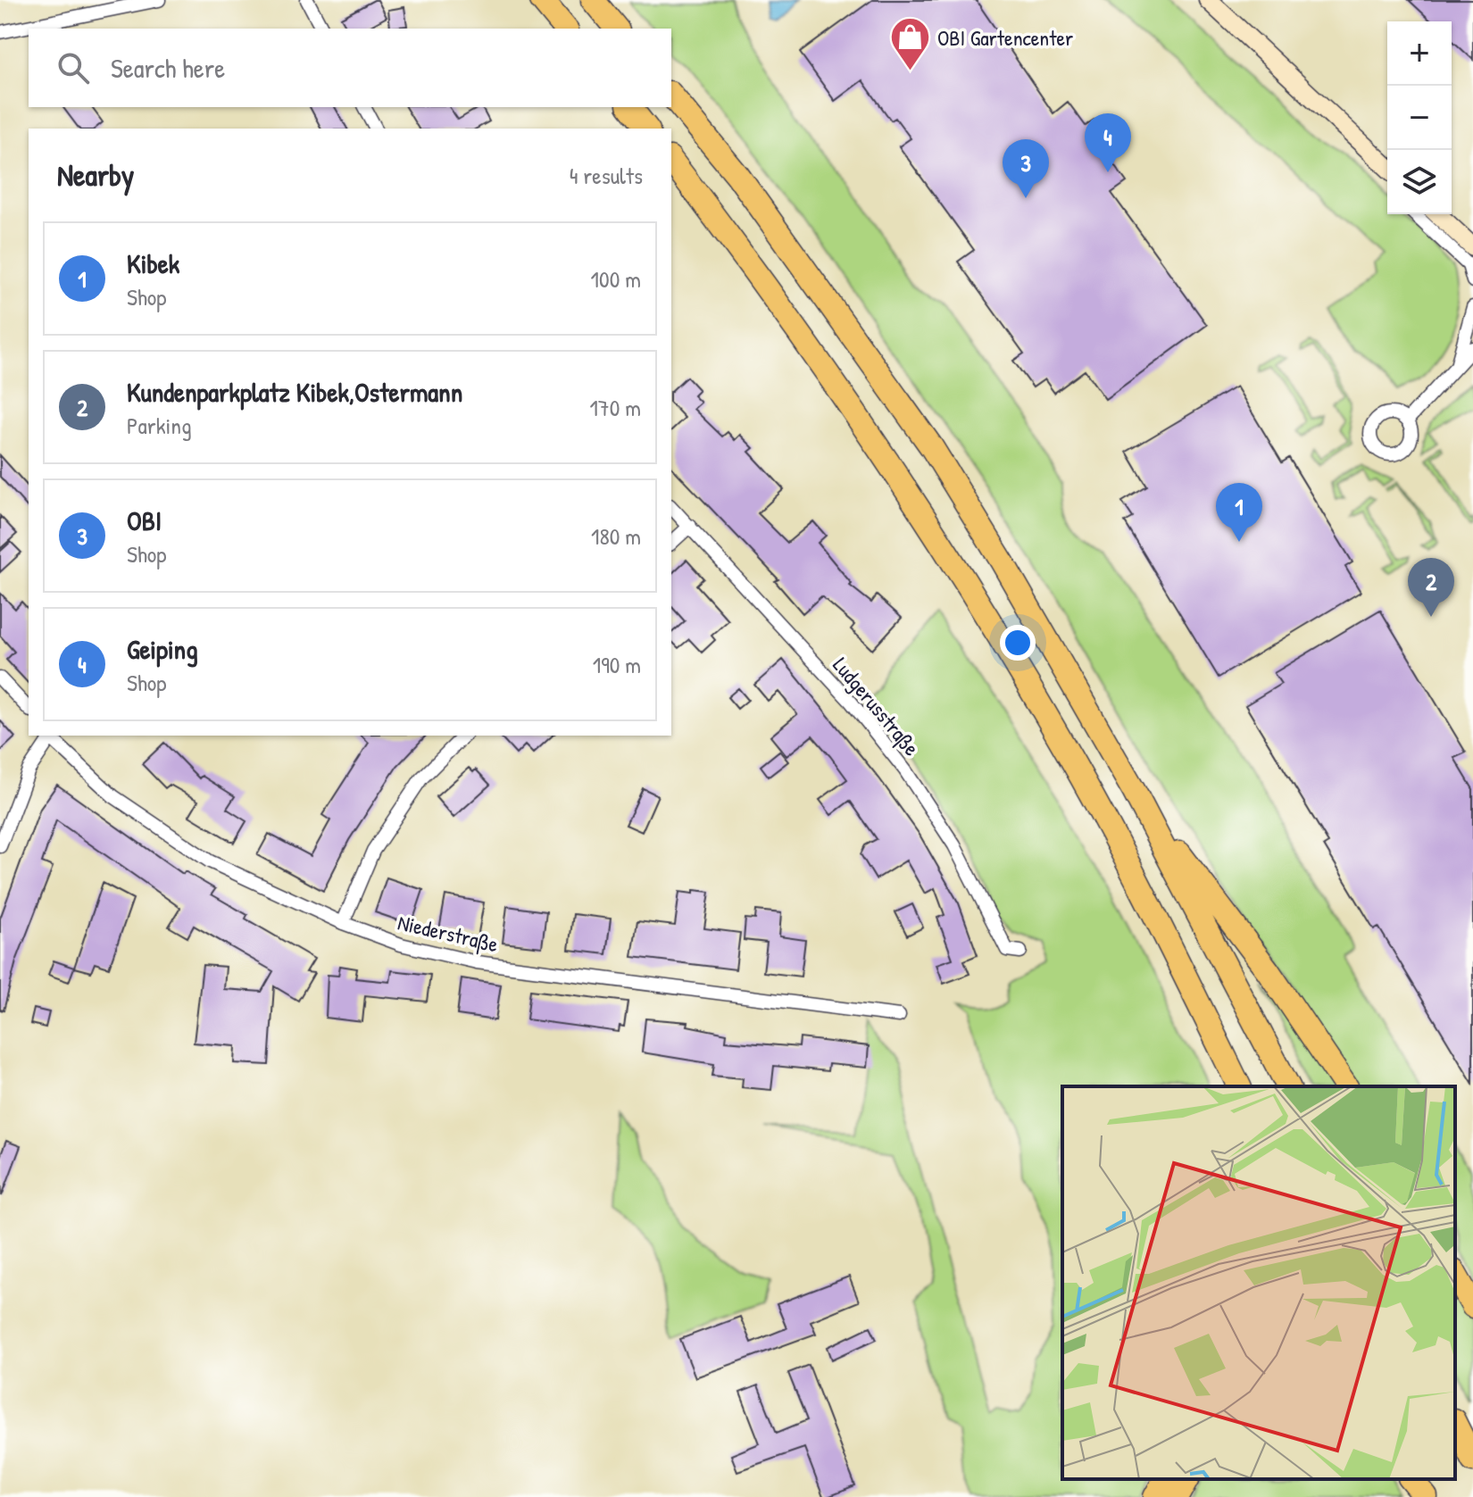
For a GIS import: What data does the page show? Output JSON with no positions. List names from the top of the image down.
{
  "streets": {
    "street": ["Ludgerusstraße", "Niederstraße"]
  },
  "places": {
    "shop": ["OBI Gartencenter"]
  },
  "page": {
    "map_buttons": ["+", "−"],
    "search": "Search here",
    "pins": [
      "4",
      "3",
      "1",
      "2"
    ],
    "heading": ["Nearby", "4 results"],
    "list": [
      {
        "mark": "1",
        "name": "Kibek",
        "note": "Shop",
        "value": "100 m"
      },
      {
        "mark": "2",
        "name": "Kundenparkplatz Kibek,Ostermann",
        "note": "Parking",
        "value": "170 m"
      },
      {
        "mark": "3",
        "name": "OBI",
        "note": "Shop",
        "value": "180 m"
      },
      {
        "mark": "4",
        "name": "Geiping",
        "note": "Shop",
        "value": "190 m"
      }
    ]
  }
}
